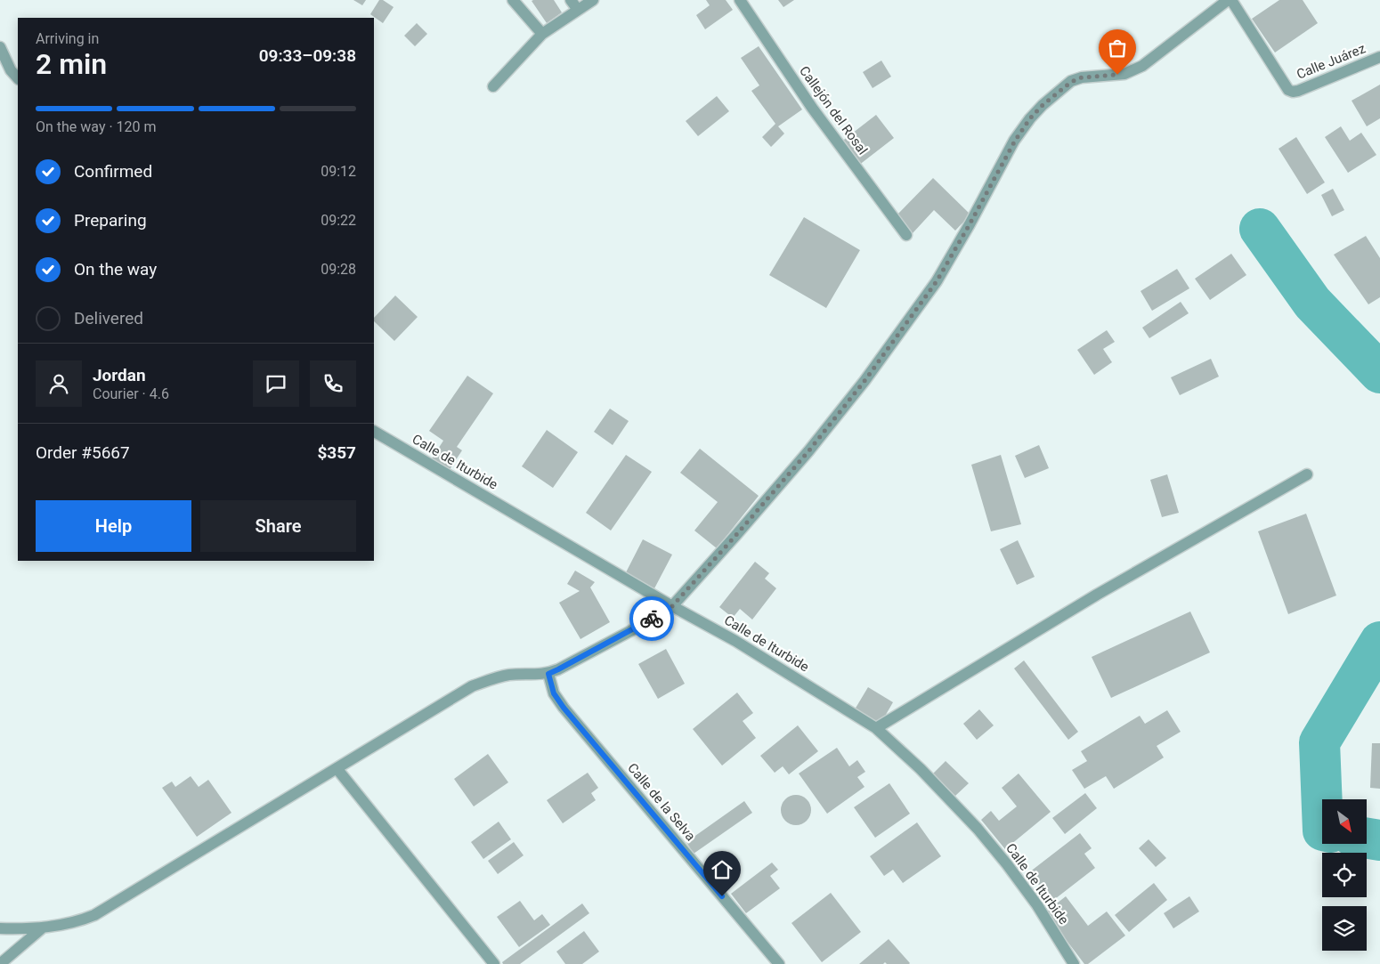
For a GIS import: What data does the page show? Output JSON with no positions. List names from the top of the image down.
{
  "streets": {
    "street": [
      "Calle Juárez",
      "Callejón del Rosal",
      "Calle de Iturbide",
      "Calle de la Selva"
    ]
  },
  "north": "bottom right",
  "page": {
    "heading": ["2 min", "Arriving in", "09:33–09:38"],
    "panel": [
      "Jordan",
      "Courier · 4.6",
      "Order #5667",
      "$357"
    ],
    "bar": "On the way · 120 m",
    "list": [
      ["Confirmed", "09:12"],
      ["Preparing", "09:22"],
      ["On the way", "09:28"],
      "Delivered"
    ],
    "buttons": ["Help", "Share"]
  }
}
